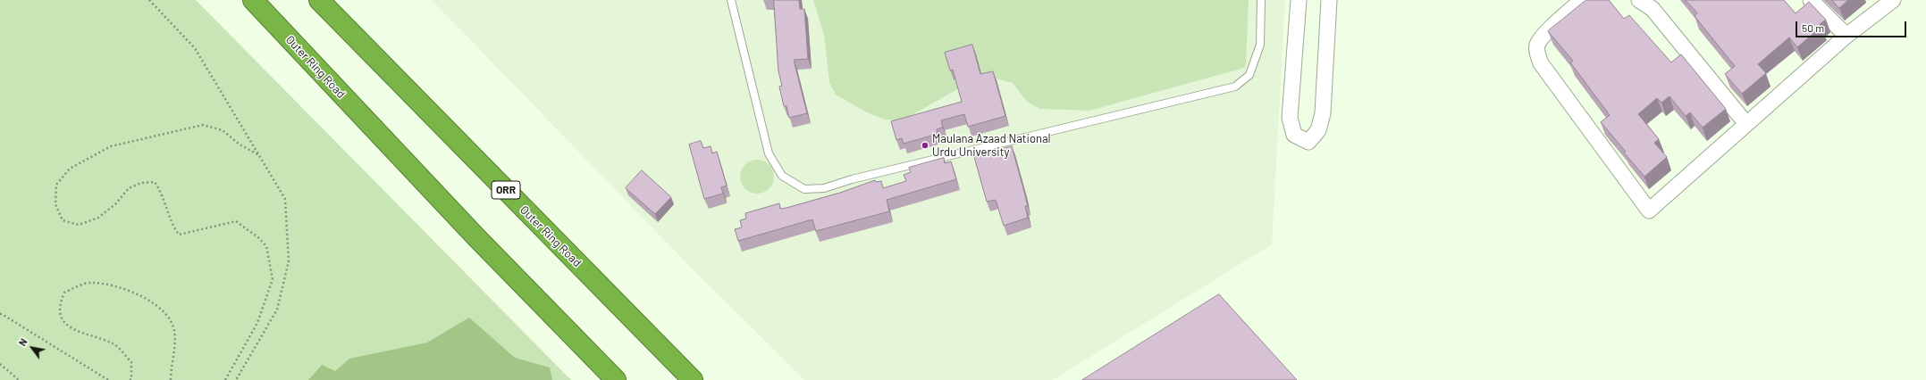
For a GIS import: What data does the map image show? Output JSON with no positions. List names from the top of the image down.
{
  "streets": {
    "highway": ["Outer Ring Road", "ORR"]
  },
  "places": ["Maulana Azaad National Urdu University"],
  "scale_bar": "50 m",
  "north": "top left"
}
